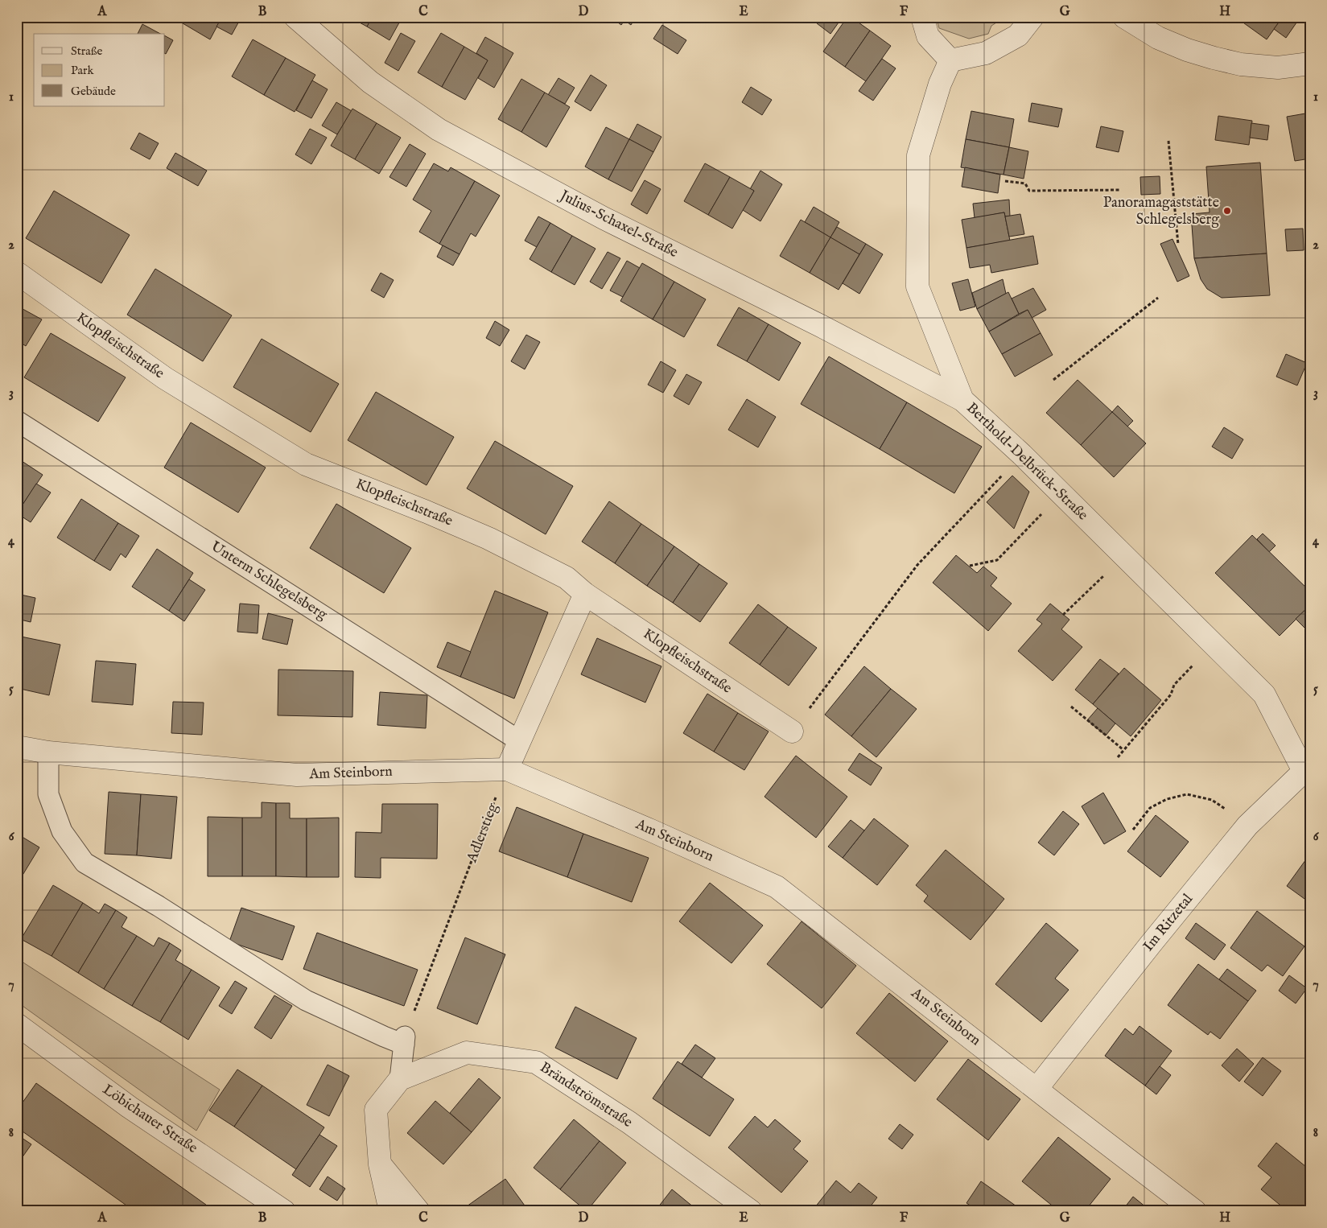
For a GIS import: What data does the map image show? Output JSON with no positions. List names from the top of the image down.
{
  "streets": {
    "street": [
      "Julius-Schaxel-Straße",
      "Klopfleischstraße",
      "Berthold-Delbrück-Straße",
      "Am Steinborn",
      "Im Ritzetal",
      "Brändströmstraße",
      "Löbichauer Straße"
    ],
    "lane": ["Unterm Schlegelsberg"],
    "path": ["Adlerstieg"]
  },
  "crossings": [
    ["Julius-Schaxel-Straße", "Berthold-Delbrück-Straße"],
    ["Berthold-Delbrück-Straße", "Im Ritzetal"],
    ["Am Steinborn", "Adlerstieg"],
    ["Am Steinborn", "Im Ritzetal"]
  ],
  "places": ["Panoramagaststätte Schlegelsberg"],
  "legend": ["Straße", "Park", "Gebäude"],
  "grid": {
    "columns": [
      "A",
      "B",
      "C",
      "D",
      "E",
      "F",
      "G",
      "H"
    ],
    "rows": [
      "1",
      "2",
      "3",
      "4",
      "5",
      "6",
      "7",
      "8"
    ]
  }
}
